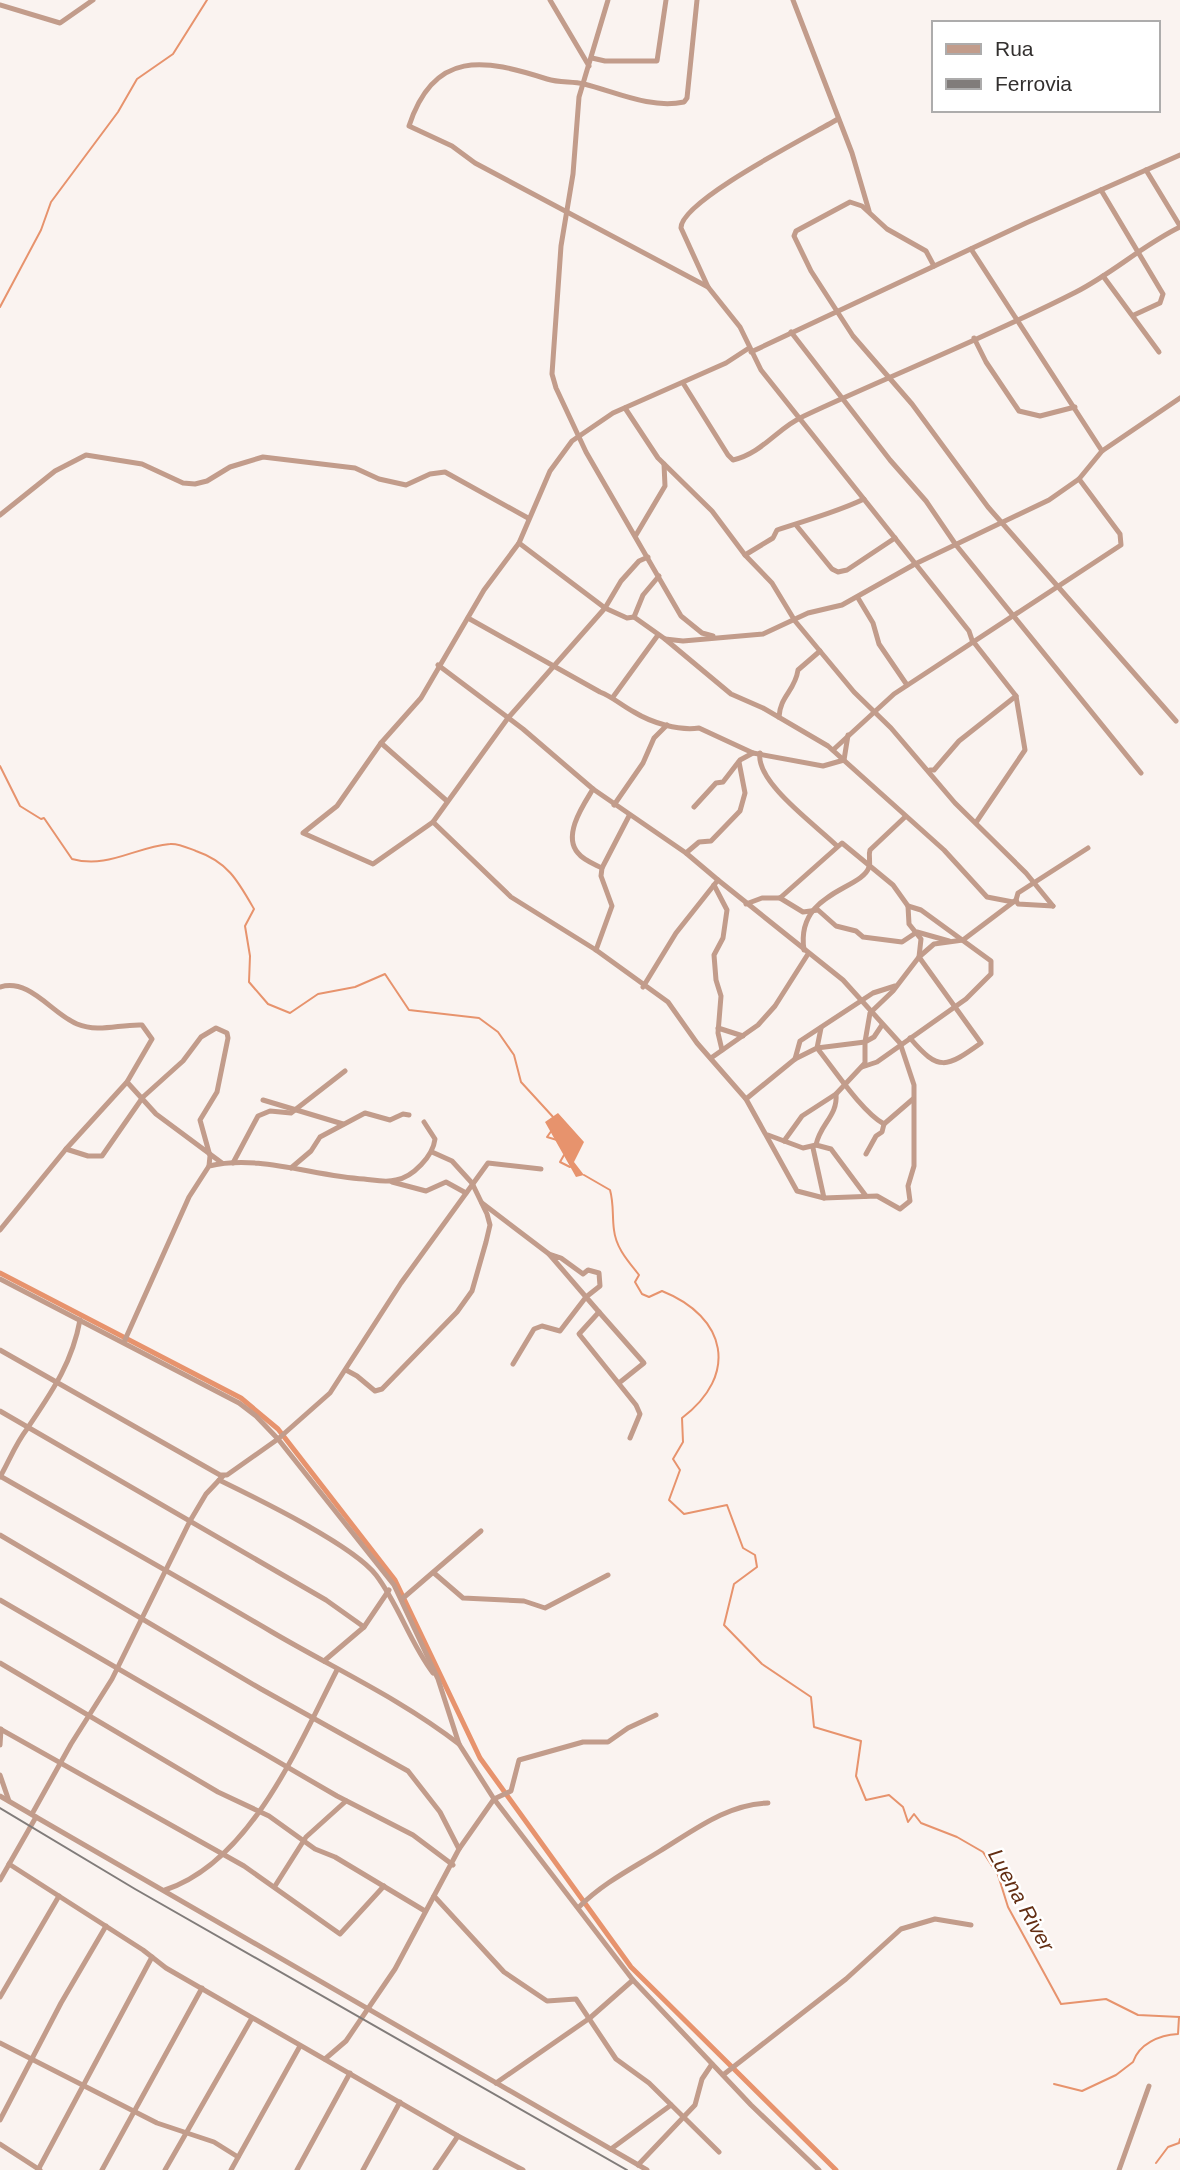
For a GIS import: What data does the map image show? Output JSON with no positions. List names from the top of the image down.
{
  "water": ["Luena River"],
  "legend": ["Rua", "Ferrovia"]
}
